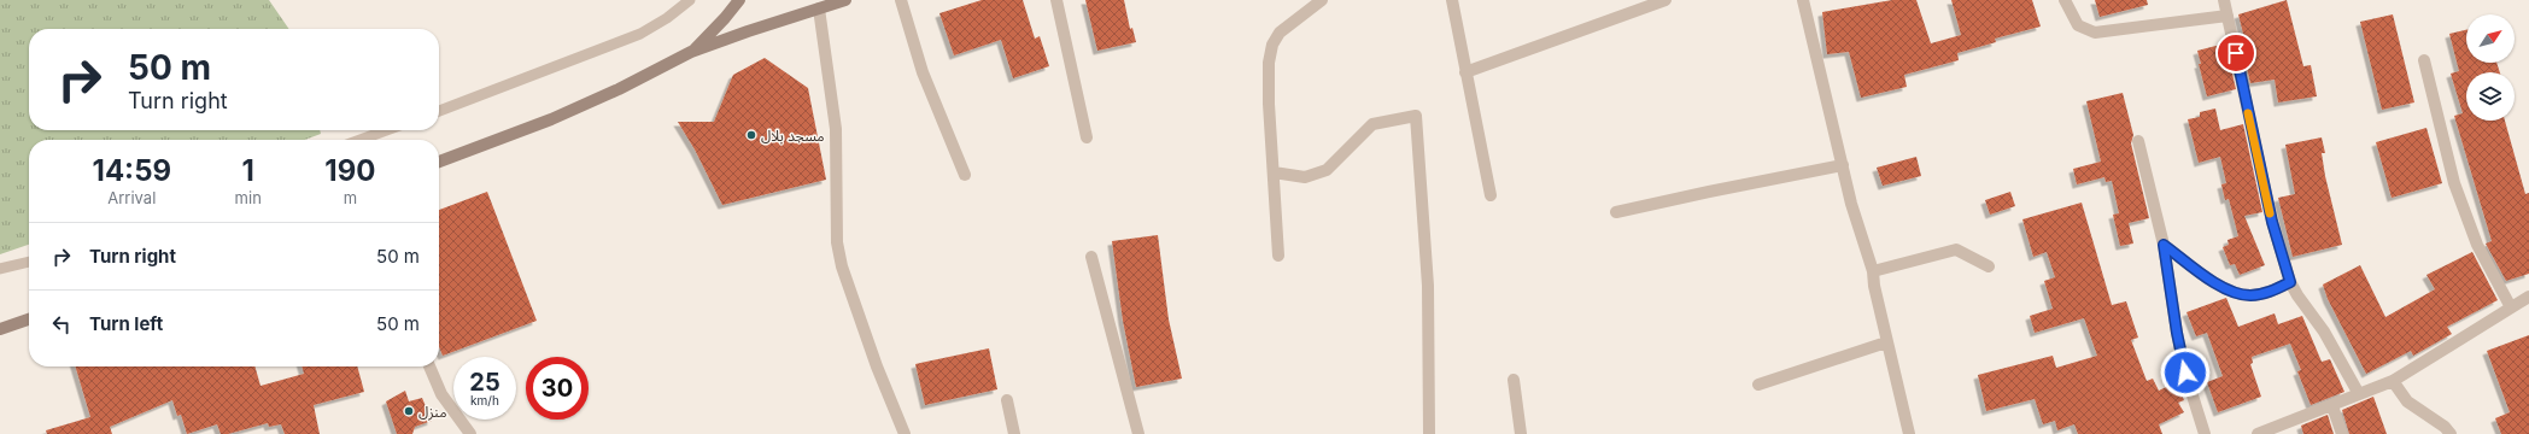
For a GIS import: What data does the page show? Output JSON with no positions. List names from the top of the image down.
{
  "places": ["مسجد بلال", "منزل"],
  "north": "top right",
  "page": {
    "turn": ["50 m", "Turn right"],
    "eta": [
      "14:59",
      "Arrival",
      "1",
      "min",
      "190",
      "m"
    ],
    "list": [
      {
        "name": "Turn right",
        "value": "50 m"
      },
      {
        "name": "Turn left",
        "value": "50 m"
      }
    ],
    "speed": "25 km/h",
    "limit": "30"
  }
}
